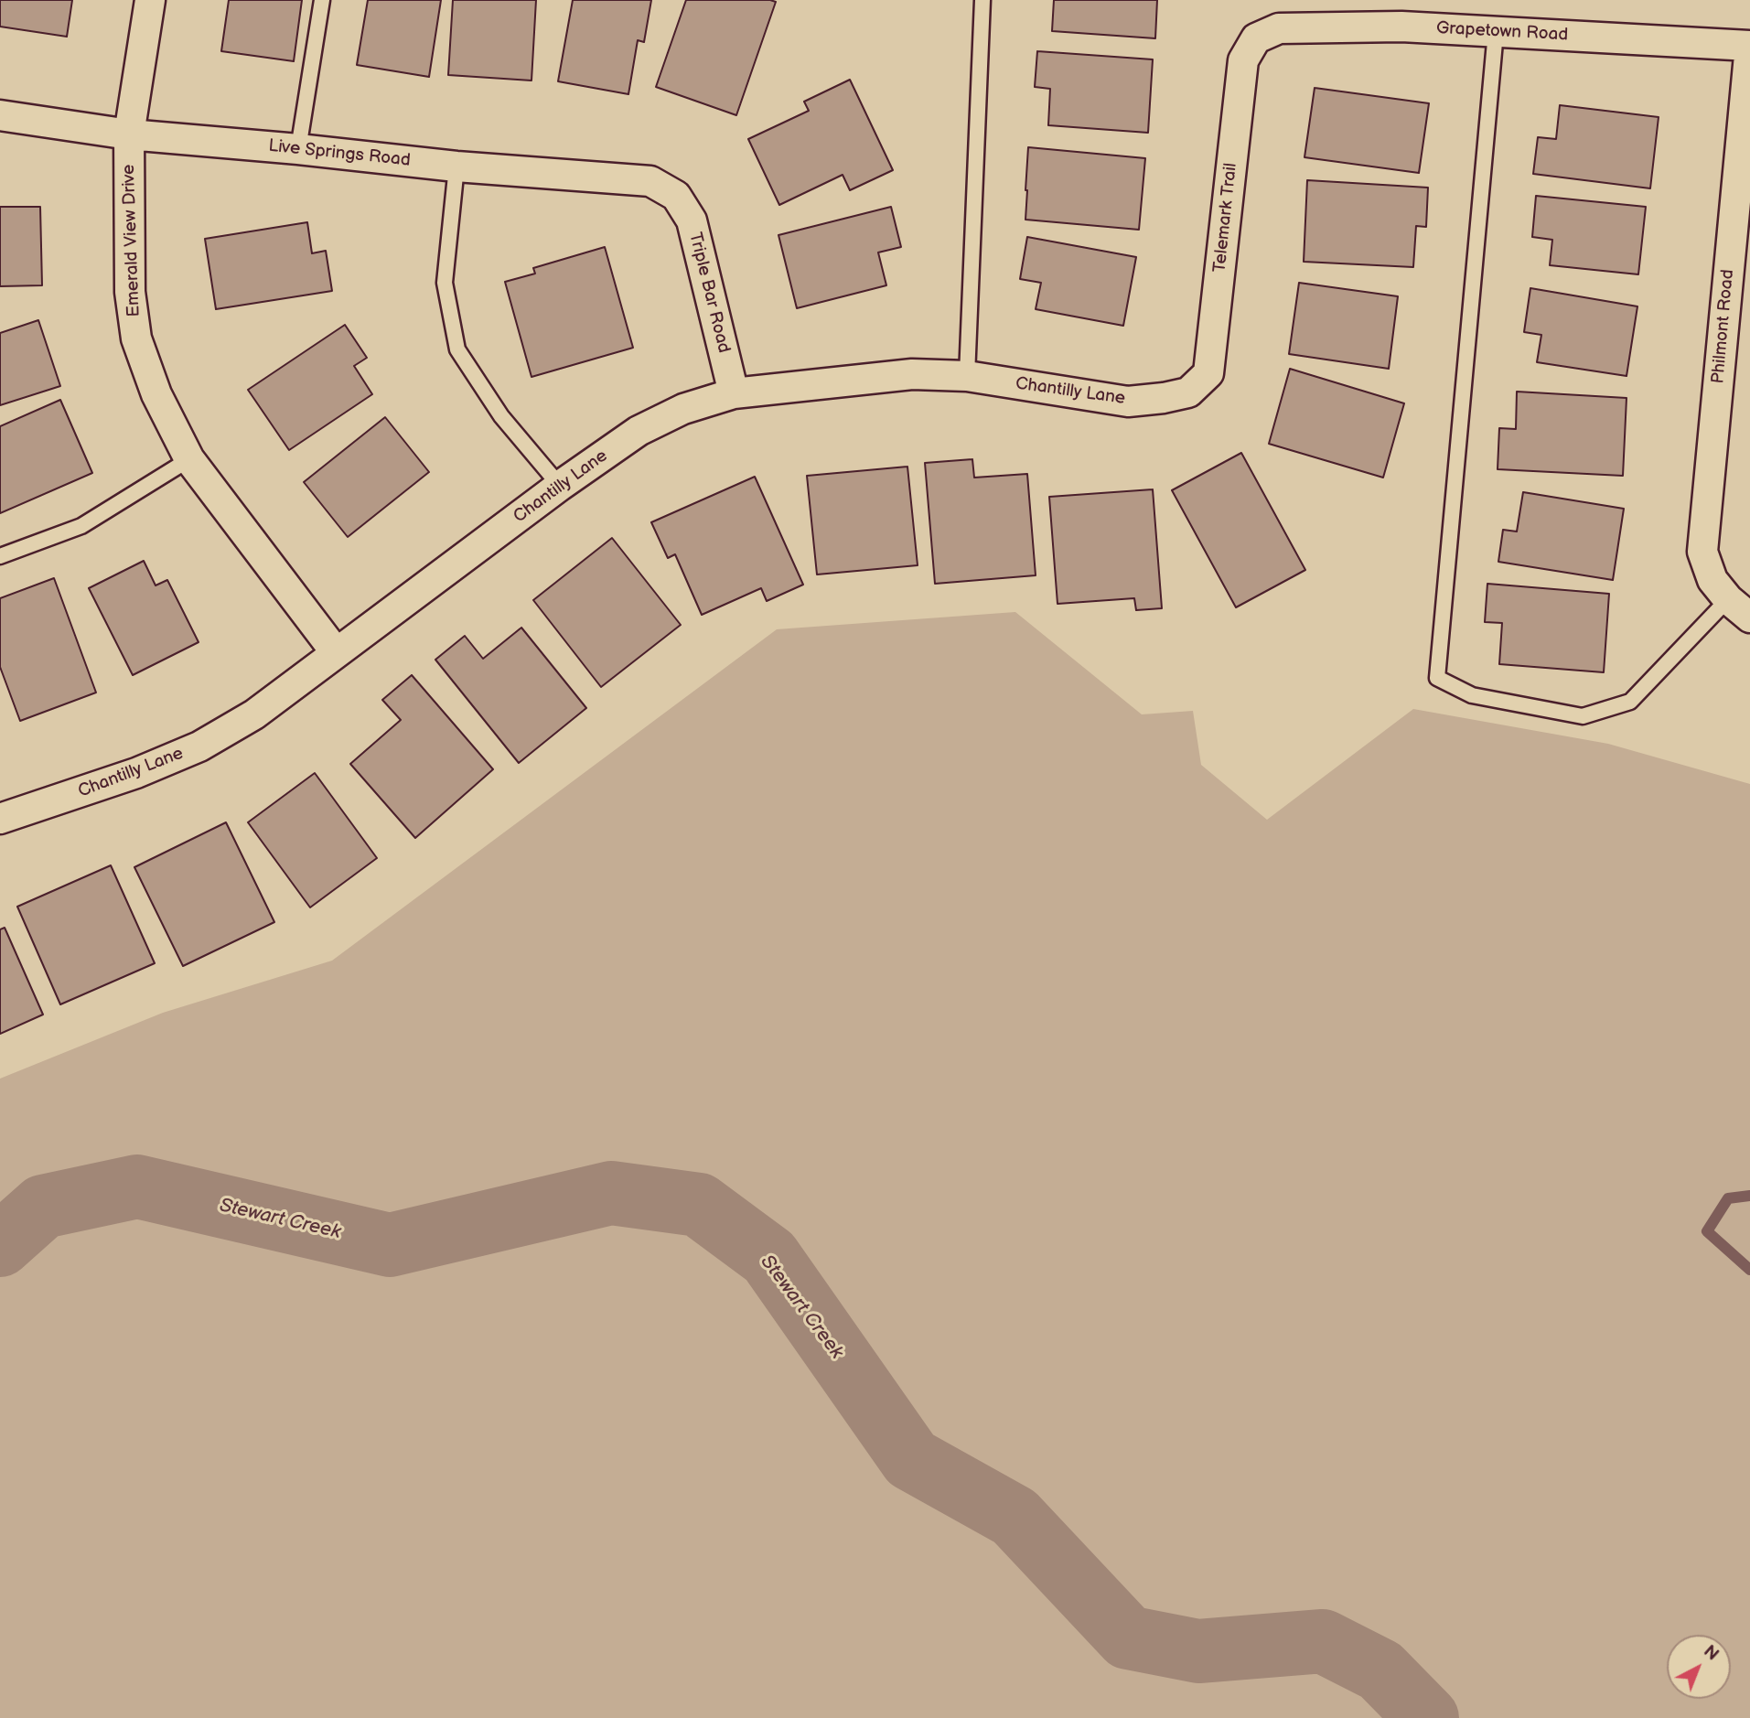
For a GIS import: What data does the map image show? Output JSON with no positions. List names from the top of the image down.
{
  "streets": {
    "street": [
      "Grapetown Road",
      "Live Springs Road",
      "Telemark Trail",
      "Emerald View Drive",
      "Triple Bar Road",
      "Philmont Road",
      "Chantilly Lane"
    ]
  },
  "crossings": [
    ["Grapetown Road", "Telemark Trail"],
    ["Grapetown Road", "Philmont Road"],
    ["Live Springs Road", "Emerald View Drive"],
    ["Live Springs Road", "Triple Bar Road"],
    ["Telemark Trail", "Chantilly Lane"],
    ["Emerald View Drive", "Chantilly Lane"],
    ["Triple Bar Road", "Chantilly Lane"]
  ],
  "water": ["Stewart Creek"],
  "north": "top right"
}
